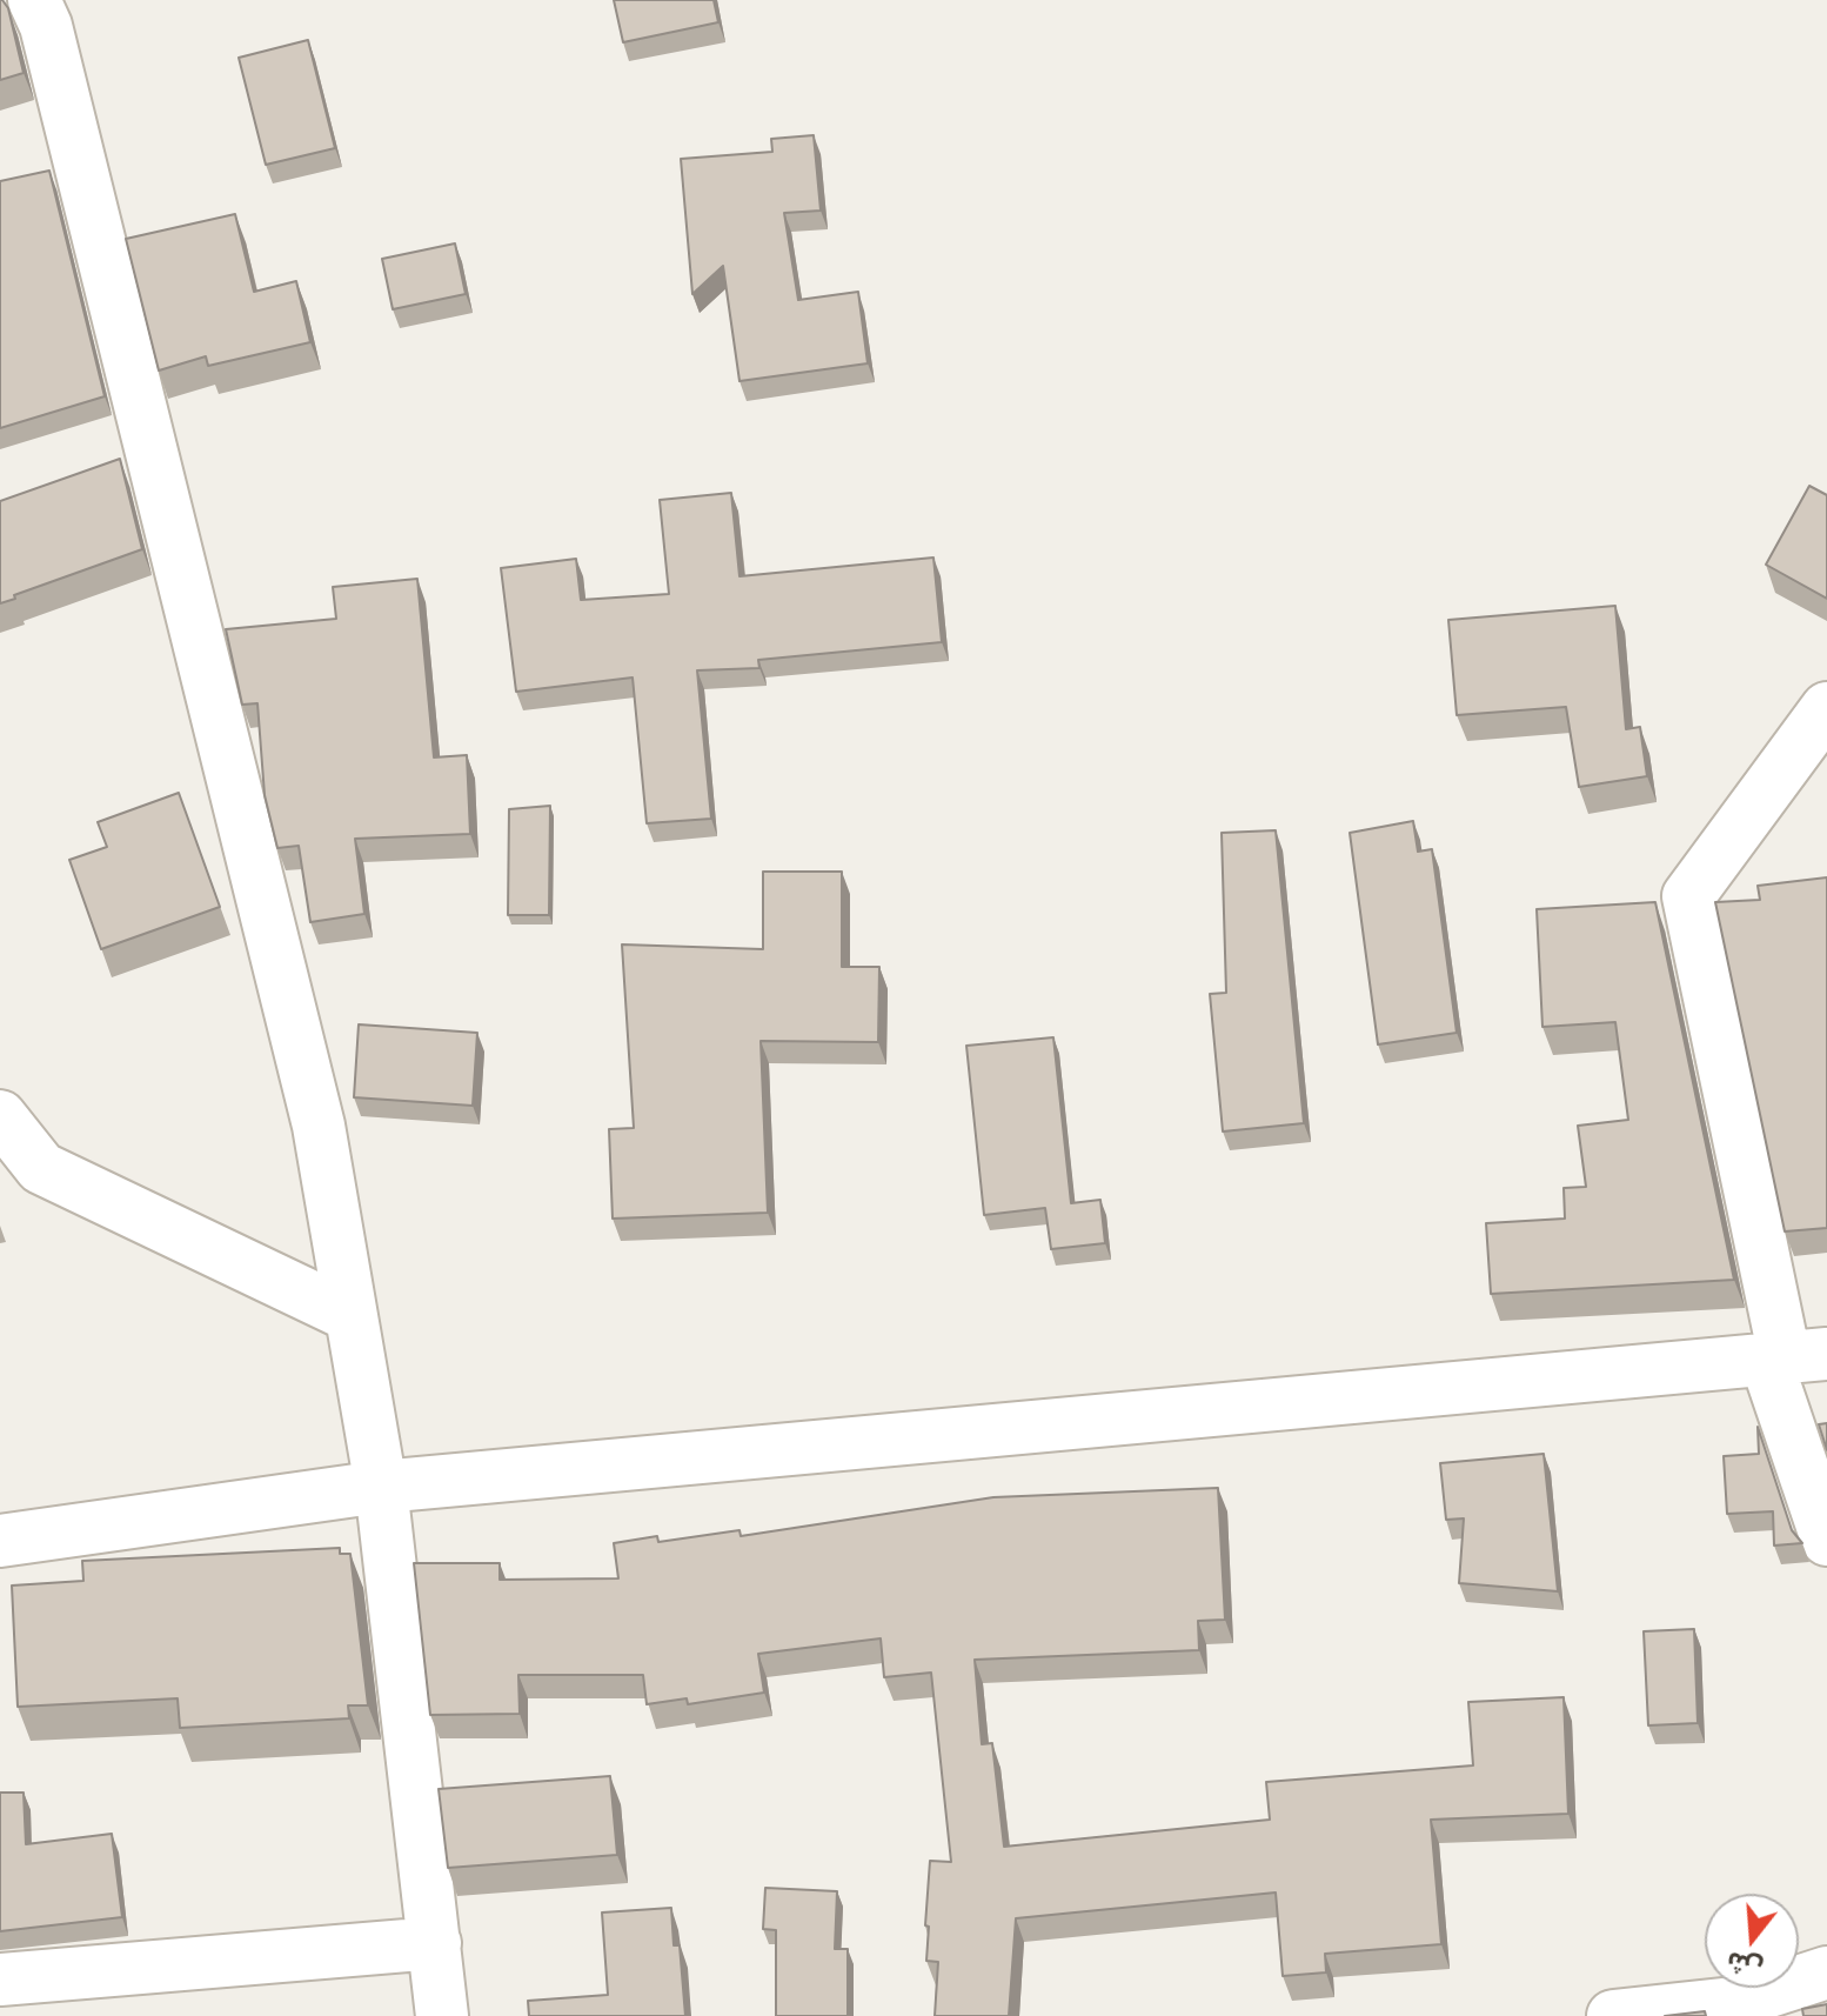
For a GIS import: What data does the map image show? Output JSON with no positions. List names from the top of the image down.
{
  "north": "bottom"
}
